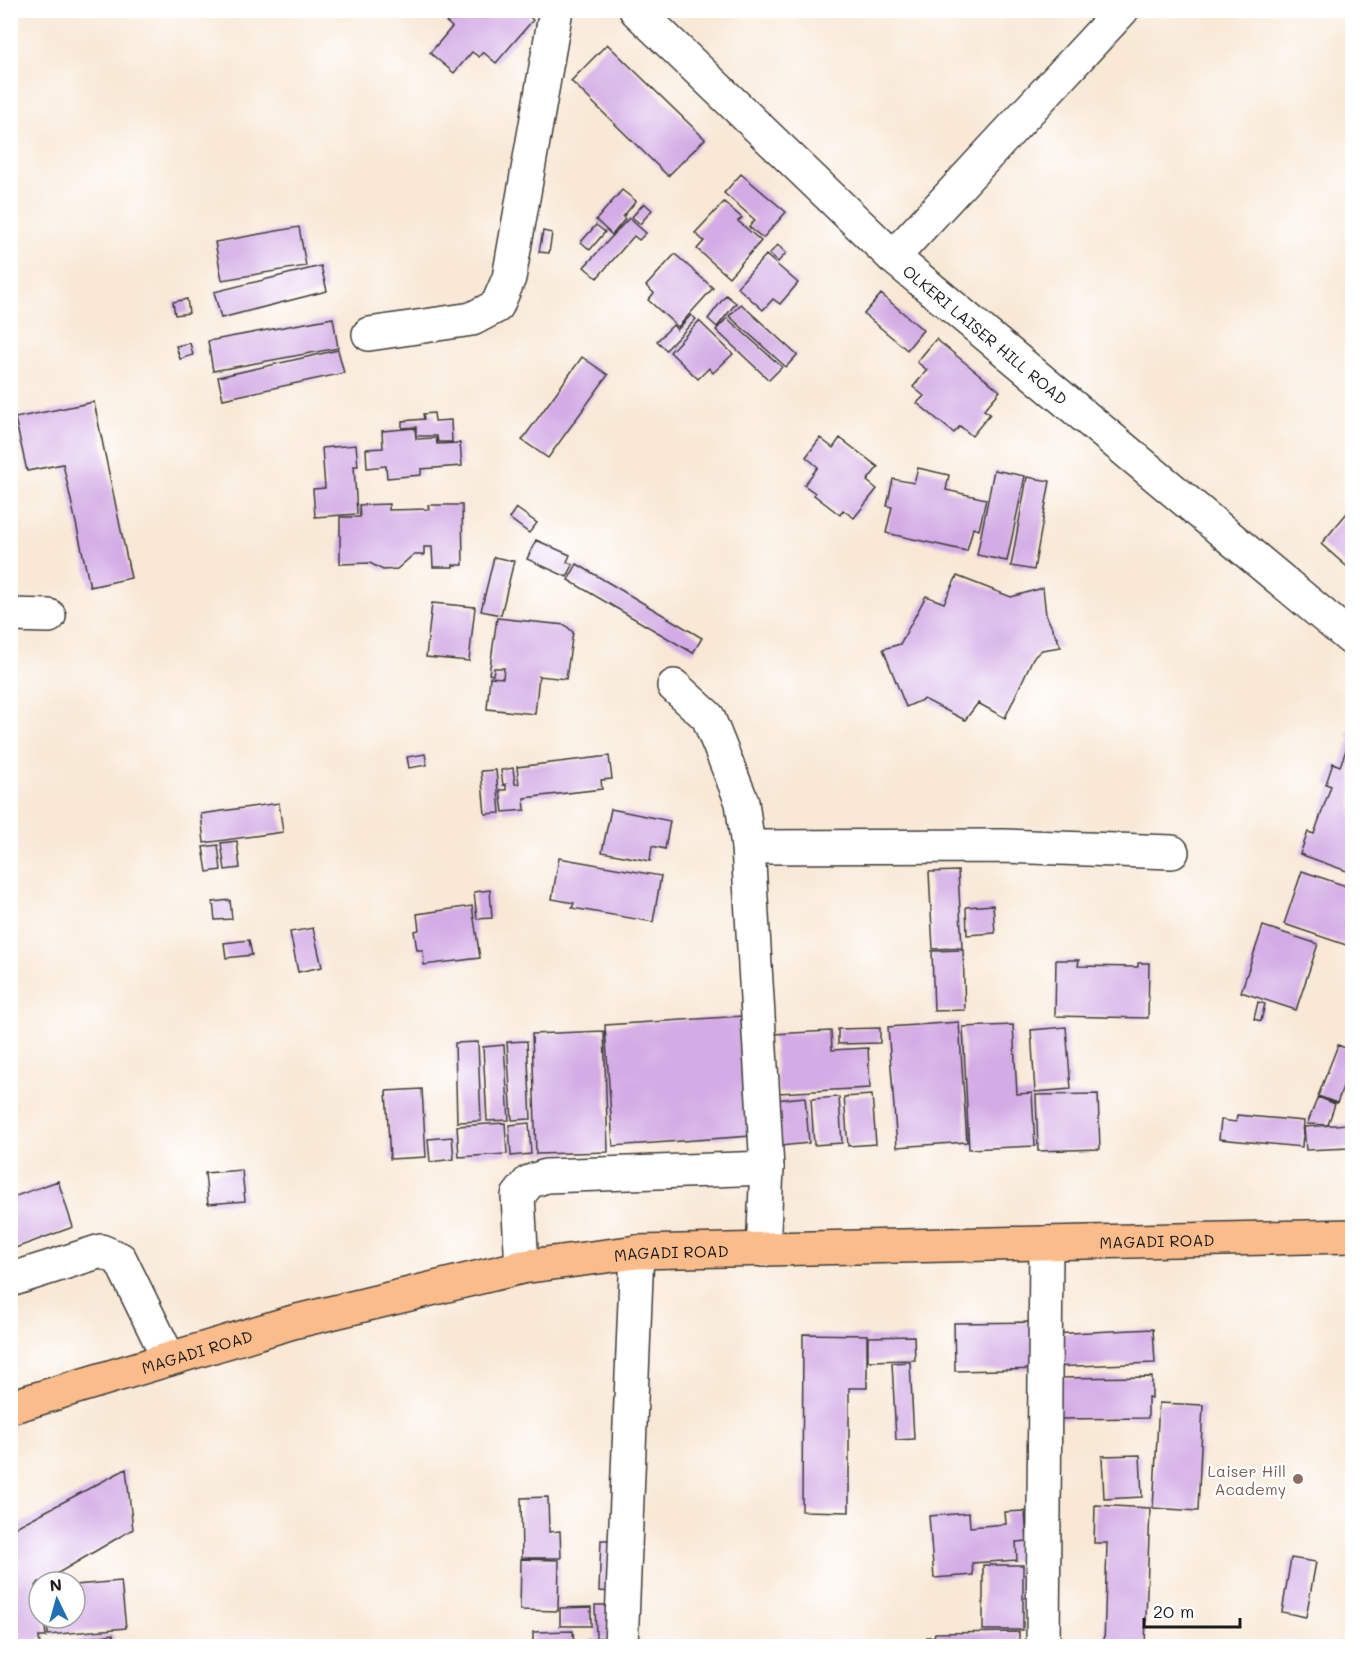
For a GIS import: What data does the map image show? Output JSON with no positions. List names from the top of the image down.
{
  "streets": {
    "highway": ["MAGADI ROAD"],
    "street": ["OLKERI LAISER HILL ROAD"]
  },
  "places": ["Laiser Hill Academy"],
  "scale_bar": "20 m",
  "north": "top"
}
